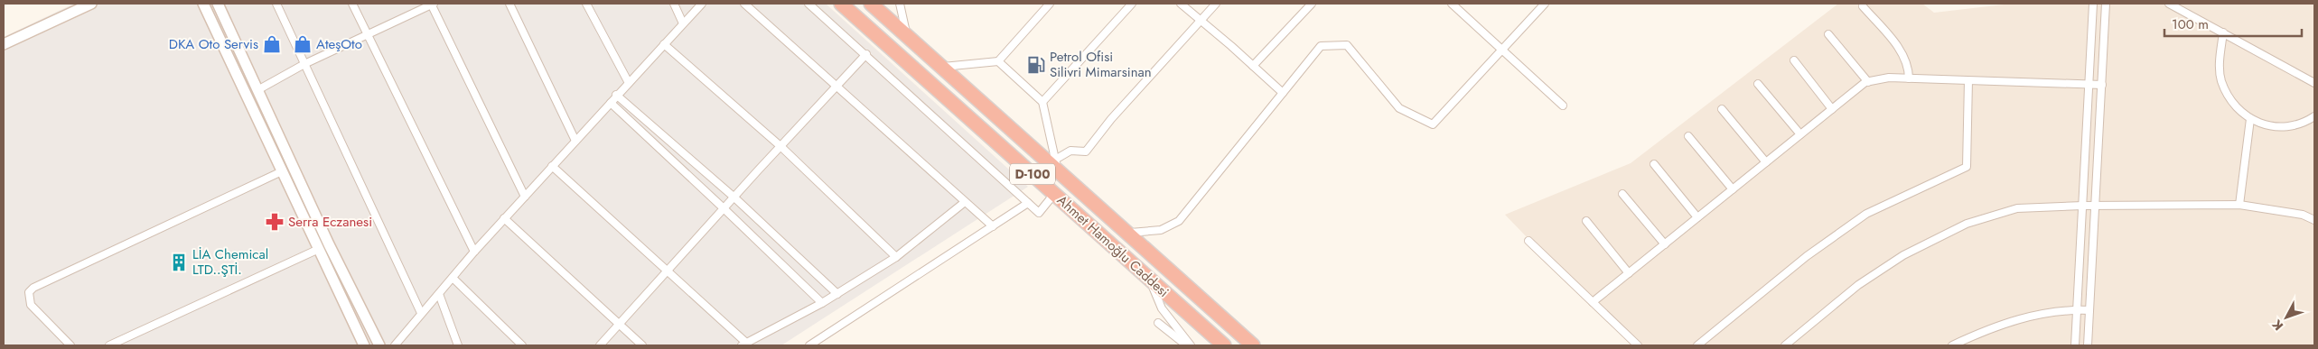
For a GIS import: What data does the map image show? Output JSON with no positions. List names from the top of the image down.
{
  "streets": {
    "highway": ["D-100", "Ahmet Hamoğlu Caddesi"]
  },
  "places": {
    "shop": ["DKA Oto Servis", "AteşOto"],
    "fuel station": ["Petrol Ofisi Silivri Mimarsinan"],
    "pharmacy": ["Serra Eczanesi"],
    "building": ["LİA Chemical LTD..ŞTİ."]
  },
  "scale_bar": "100 m",
  "north": "bottom left"
}
